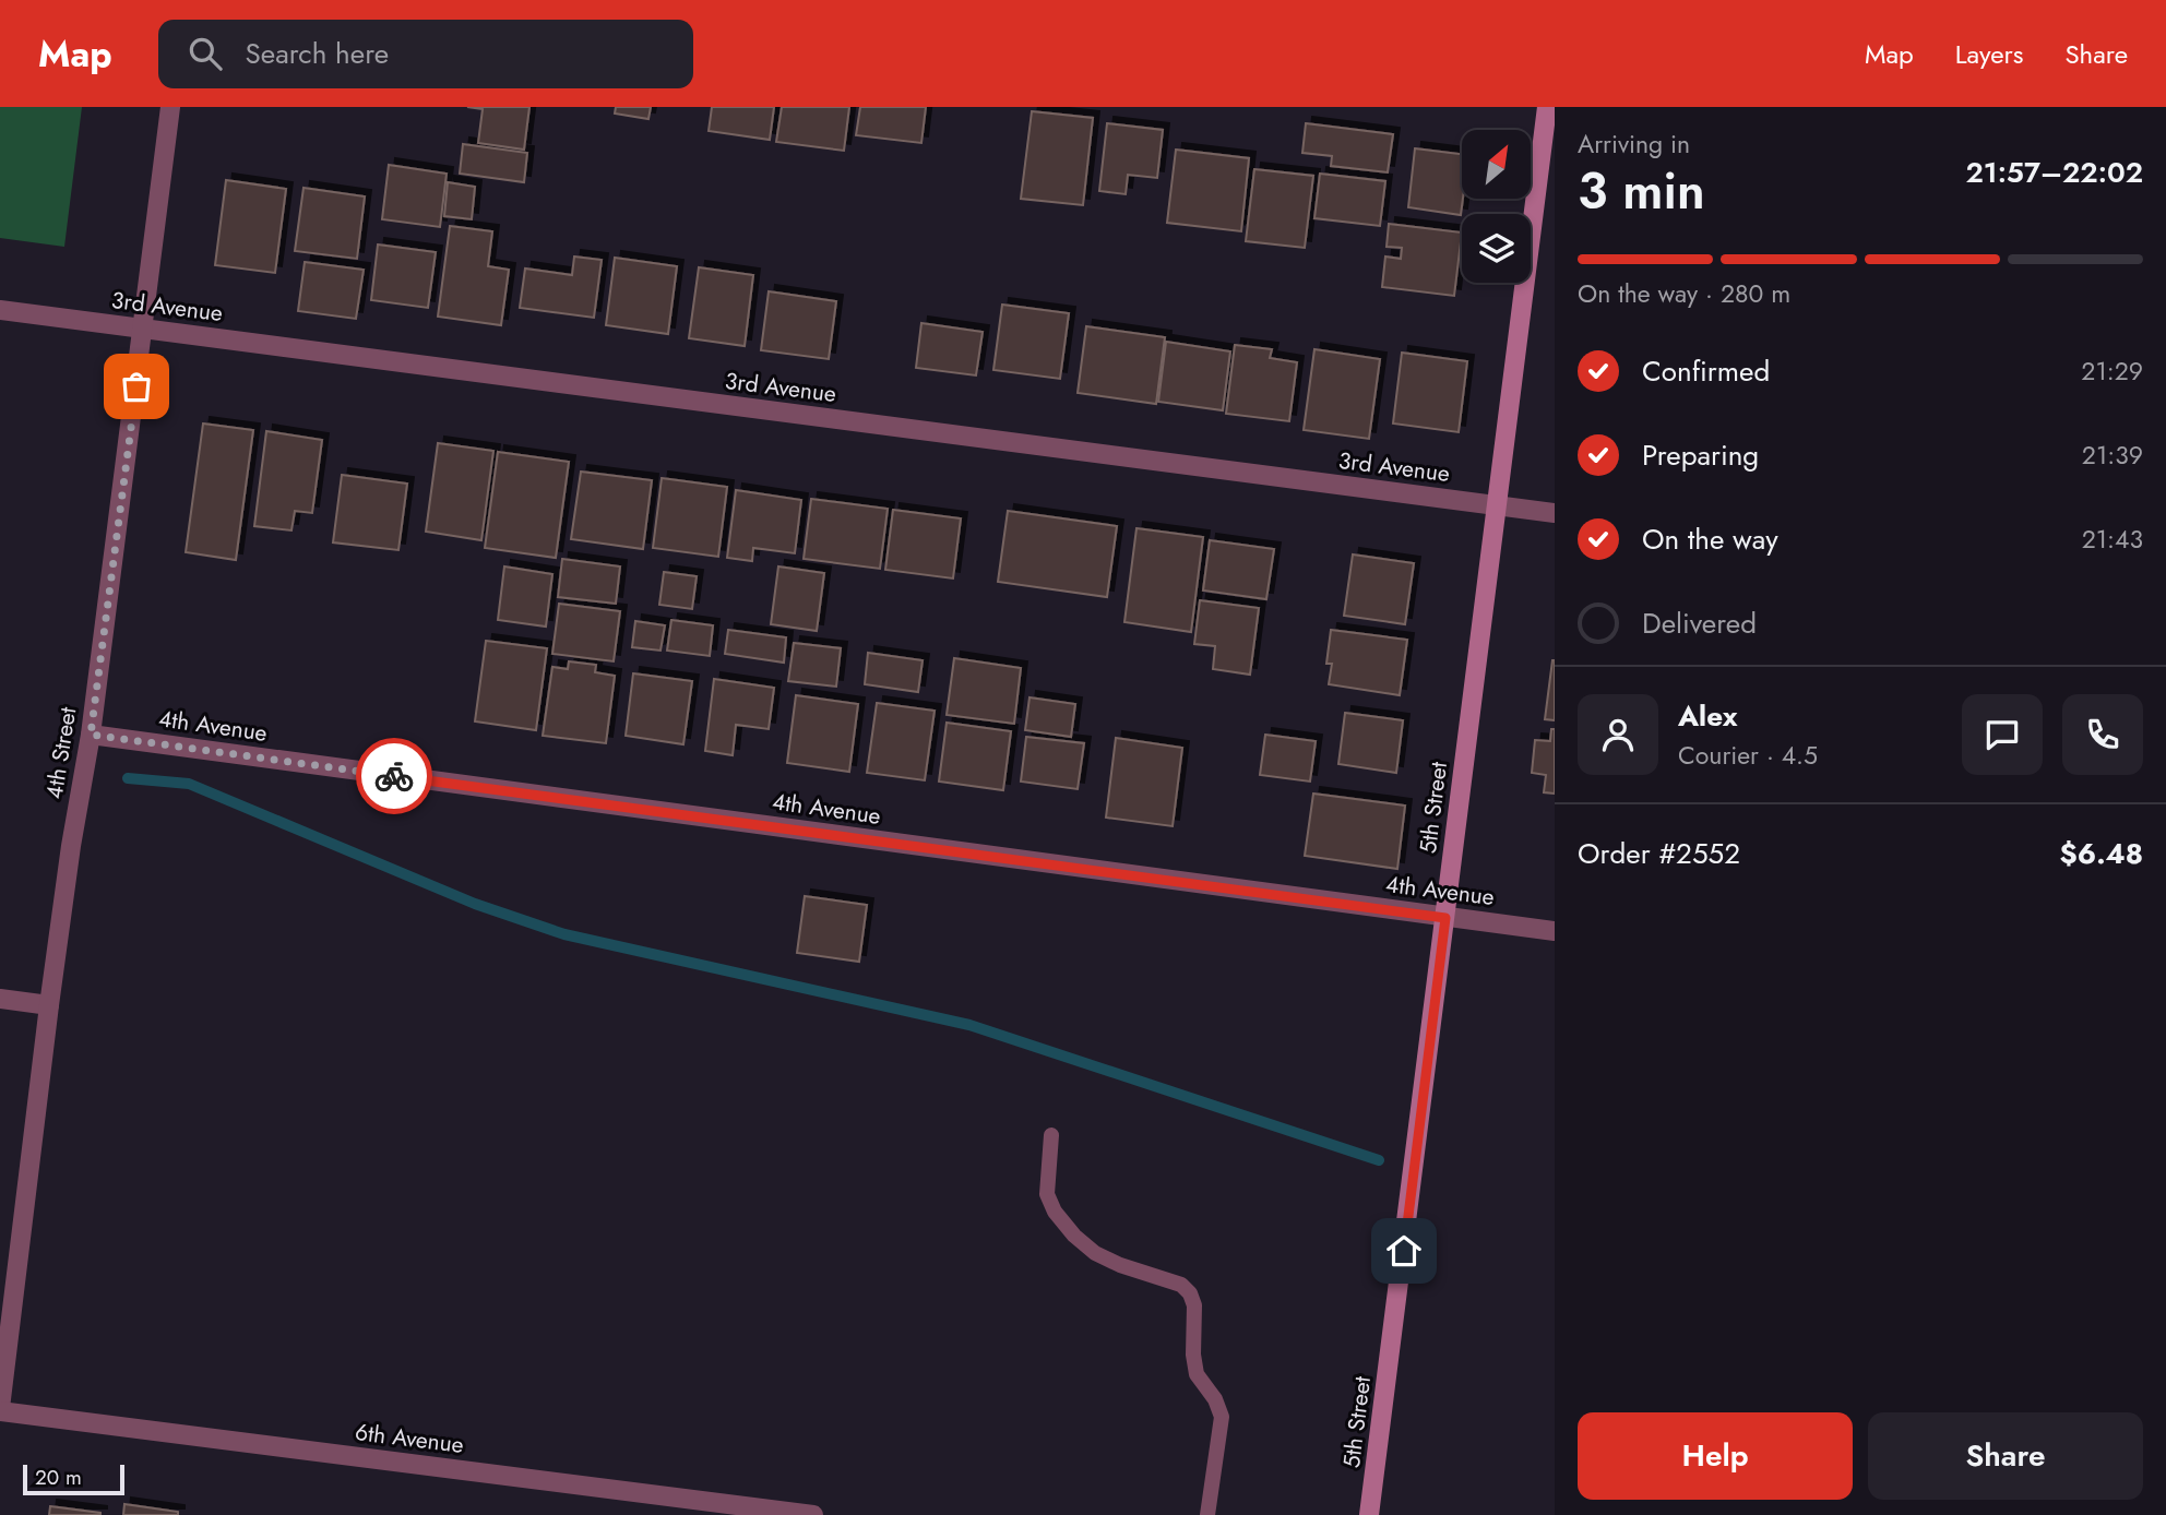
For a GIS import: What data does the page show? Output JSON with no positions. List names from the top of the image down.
{
  "streets": {
    "street": [
      "3rd Avenue",
      "4th Avenue",
      "4th Street",
      "5th Street",
      "6th Avenue"
    ]
  },
  "crossings": [
    ["3rd Avenue", "4th Street"],
    ["3rd Avenue", "5th Street"],
    ["4th Avenue", "4th Street"],
    ["4th Avenue", "5th Street"],
    ["4th Street", "6th Avenue"]
  ],
  "scale_bar": "20 m",
  "north": "top right",
  "page": {
    "header": "Map",
    "search": "Search here",
    "nav": ["Map", "Layers", "Share"],
    "heading": ["3 min", "Arriving in", "21:57–22:02"],
    "panel": [
      "Alex",
      "Courier · 4.5",
      "Order #2552",
      "$6.48"
    ],
    "bar": "On the way · 280 m",
    "list": [
      ["Confirmed", "21:29"],
      ["Preparing", "21:39"],
      ["On the way", "21:43"],
      "Delivered"
    ],
    "buttons": ["Help", "Share"],
    "scale": "20 m"
  }
}
